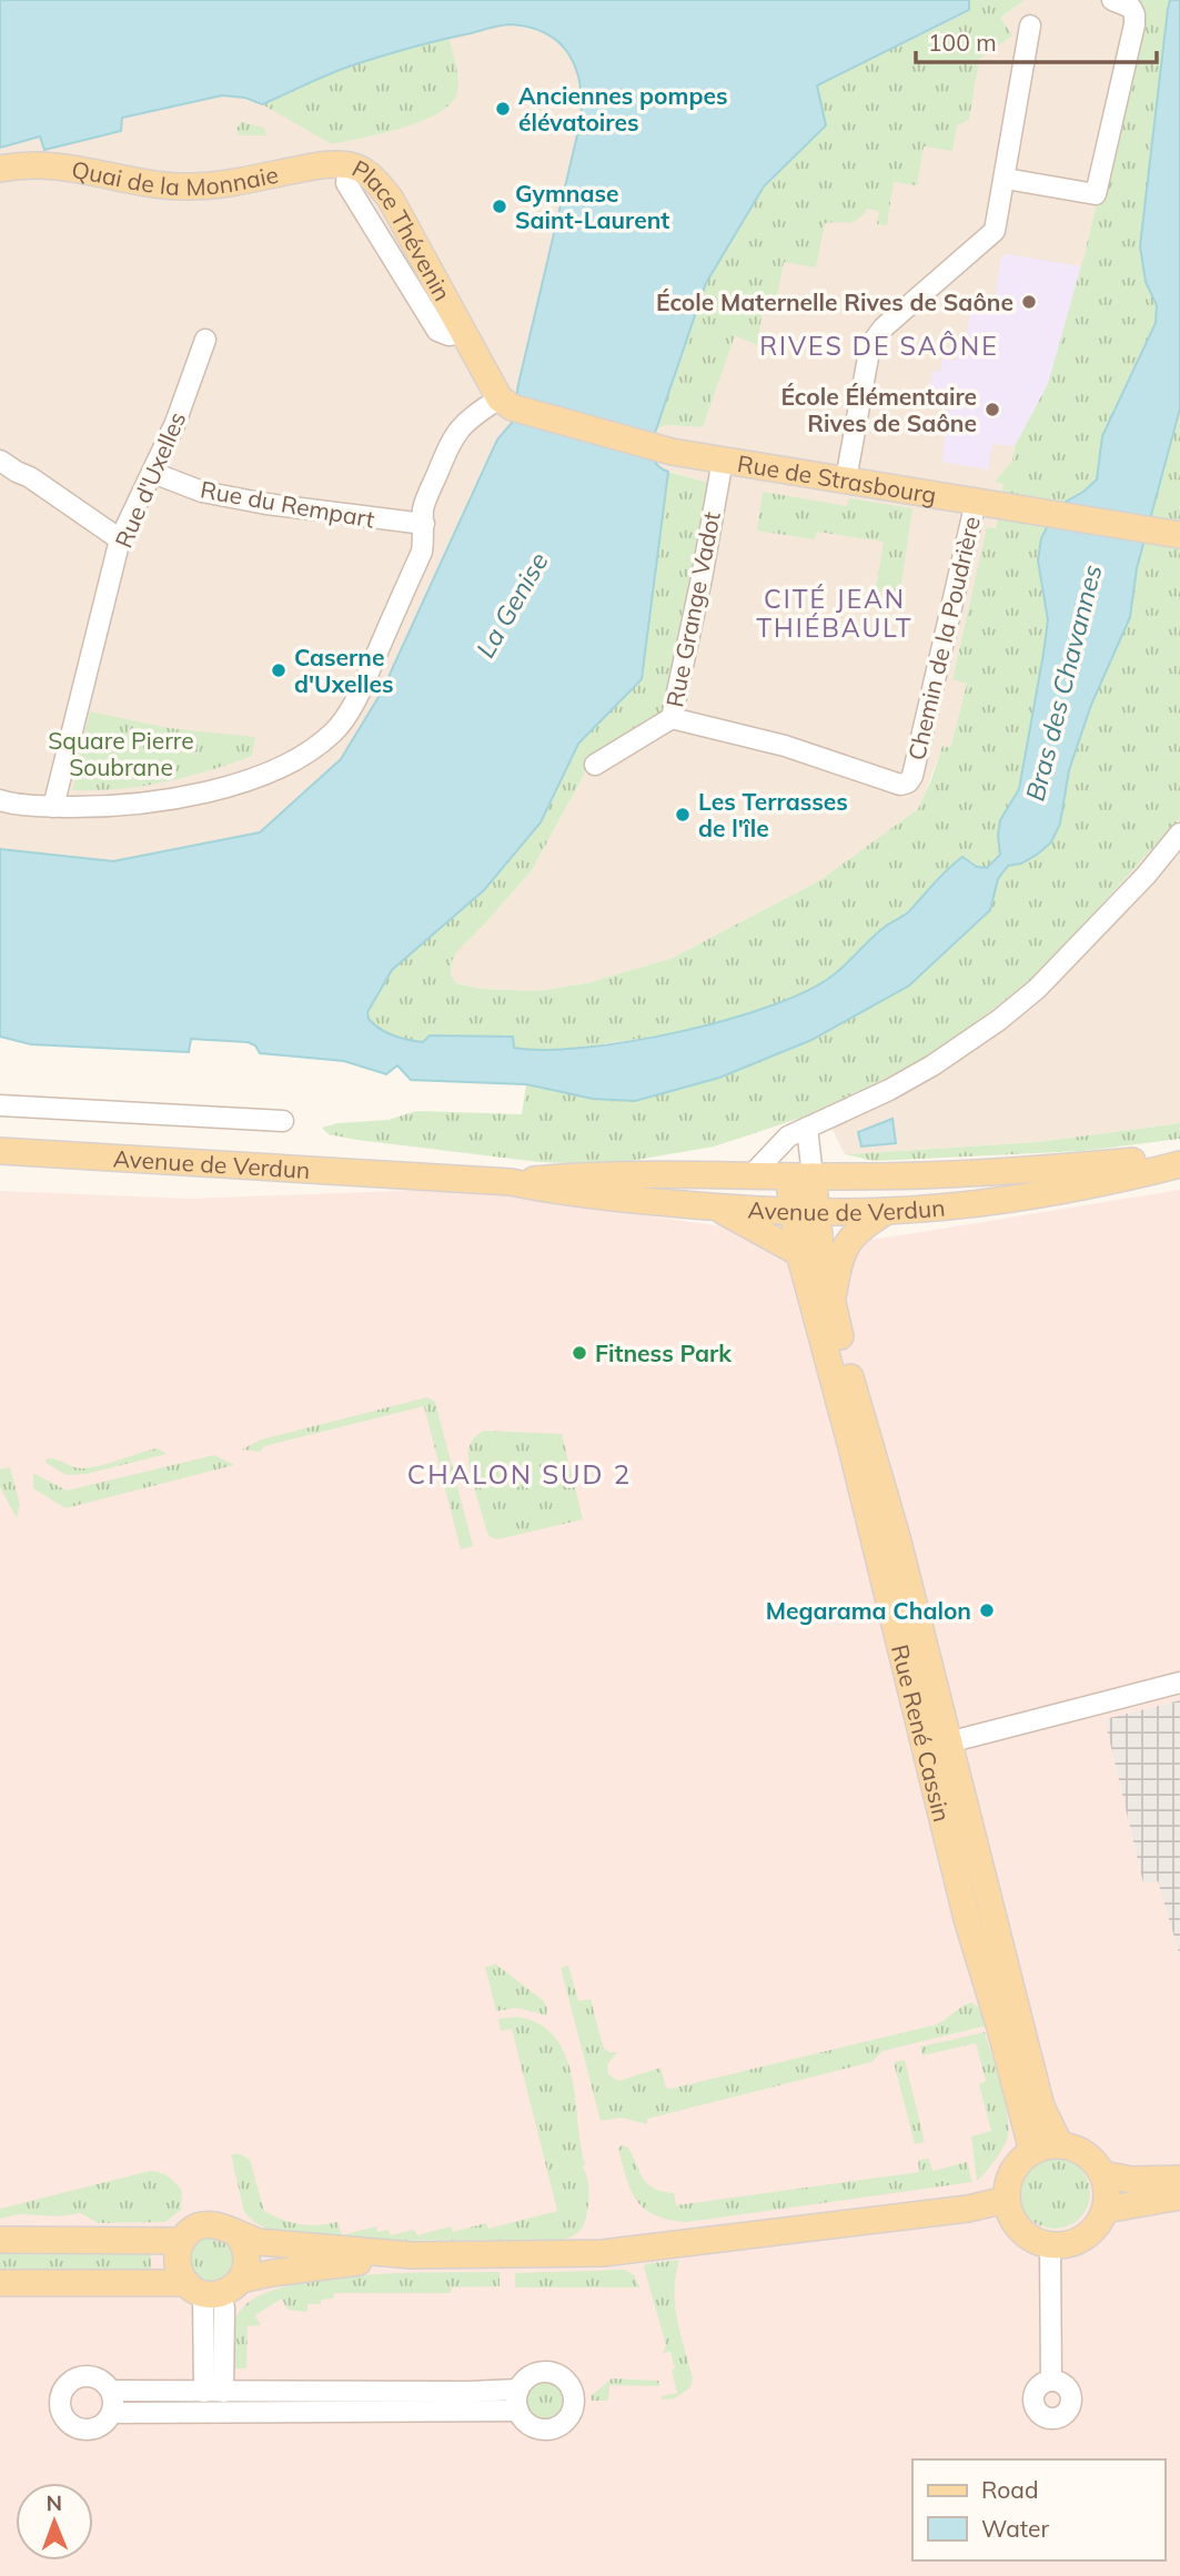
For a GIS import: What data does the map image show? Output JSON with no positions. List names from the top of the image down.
{
  "streets": {
    "main road": [
      "Quai de la Monnaie",
      "Place Thévenin",
      "Rue de Strasbourg",
      "Avenue de Verdun",
      "Rue René Cassin"
    ],
    "street": [
      "Rue d'Uxelles",
      "Rue du Rempart",
      "Rue Grange Vadot",
      "Chemin de la Poudrière"
    ]
  },
  "crossings": [
    ["Quai de la Monnaie", "Place Thévenin"],
    ["Place Thévenin", "Rue de Strasbourg"],
    ["Rue de Strasbourg", "Rue Grange Vadot"],
    ["Rue de Strasbourg", "Chemin de la Poudrière"],
    ["Rue d'Uxelles", "Rue du Rempart"],
    ["Rue Grange Vadot", "Chemin de la Poudrière"],
    ["Avenue de Verdun", "Rue René Cassin"]
  ],
  "districts": ["RIVES DE SAÔNE", "CITÉ JEAN THIÉBAULT", "CHALON SUD 2"],
  "water": ["La Genise", "Bras des Chavannes"],
  "parks": ["Square Pierre Soubrane"],
  "places": [
    "Anciennes pompes élévatoires",
    "Gymnase Saint-Laurent",
    "École Maternelle Rives de Saône",
    "École Élémentaire Rives de Saône",
    "Caserne d'Uxelles",
    "Les Terrasses de l'île",
    "Fitness Park",
    "Megarama Chalon"
  ],
  "legend": ["Road", "Water"],
  "scale_bar": "100 m",
  "north": "top"
}
